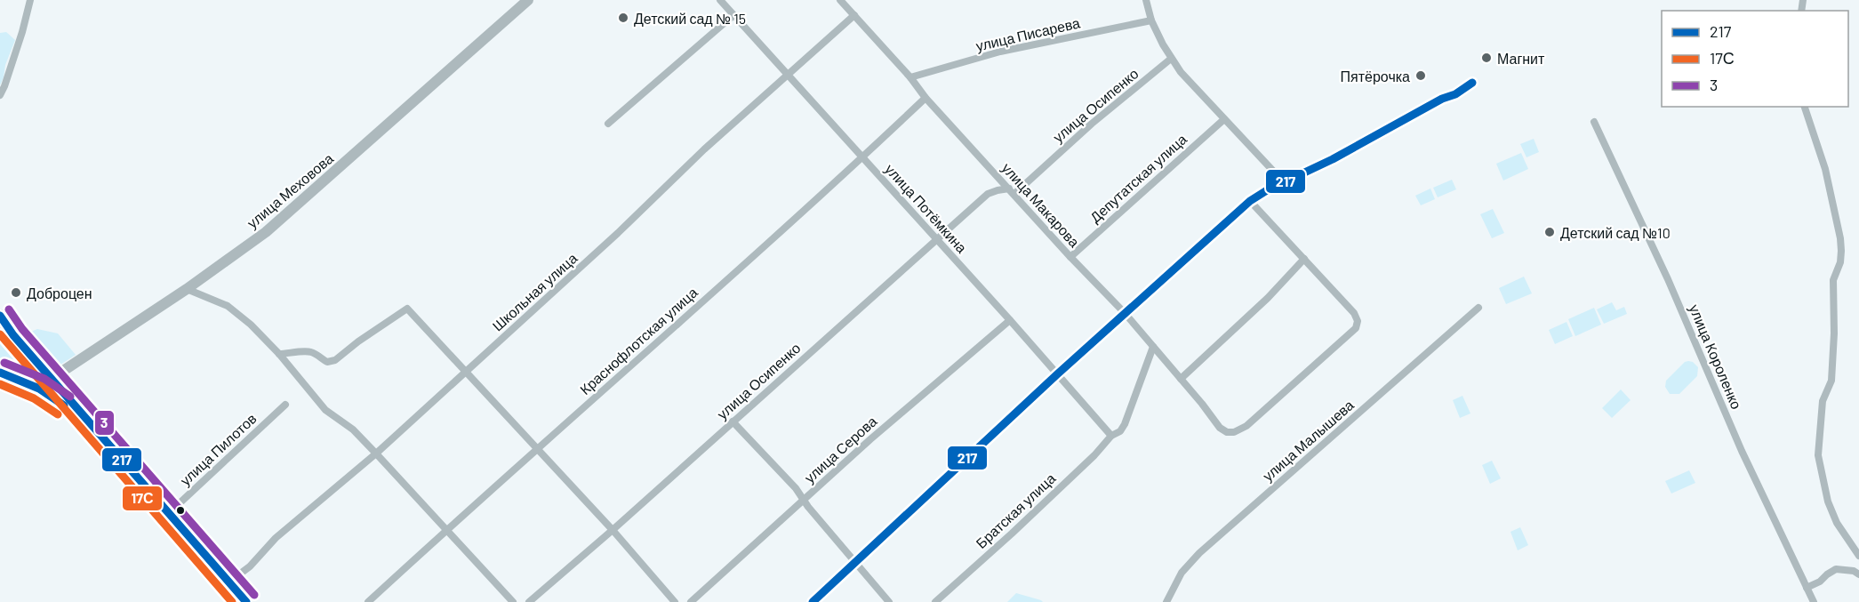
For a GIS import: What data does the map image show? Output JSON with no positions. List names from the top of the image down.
{
  "streets": {
    "street": [
      "улица Писарева",
      "улица Осипенко",
      "Депутатская улица",
      "улица Меховова",
      "улица Макарова",
      "улица Потёмкина",
      "Школьная улица",
      "Краснофлотская улица",
      "улица Короленко",
      "улица Малышева",
      "улица Пилотов",
      "улица Серова",
      "Братская улица"
    ]
  },
  "crossings": [
    ["улица Писарева", "улица Макарова"],
    ["улица Осипенко", "улица Макарова"],
    ["улица Осипенко", "улица Потёмкина"],
    ["Депутатская улица", "улица Макарова"],
    ["улица Макарова", "Школьная улица"],
    ["улица Макарова", "Краснофлотская улица"],
    ["улица Макарова", "Братская улица"],
    ["улица Потёмкина", "Школьная улица"],
    ["улица Потёмкина", "Краснофлотская улица"],
    ["улица Потёмкина", "улица Серова"],
    ["улица Потёмкина", "Братская улица"]
  ],
  "places": [
    "Детский сад № 15",
    "Магнит",
    "Пятёрочка",
    "Детский сад №10",
    "Доброцен"
  ],
  "lines": ["transit line 217", "transit line 3", "transit line 17С"],
  "legend": ["217", "17С", "3"]
}
